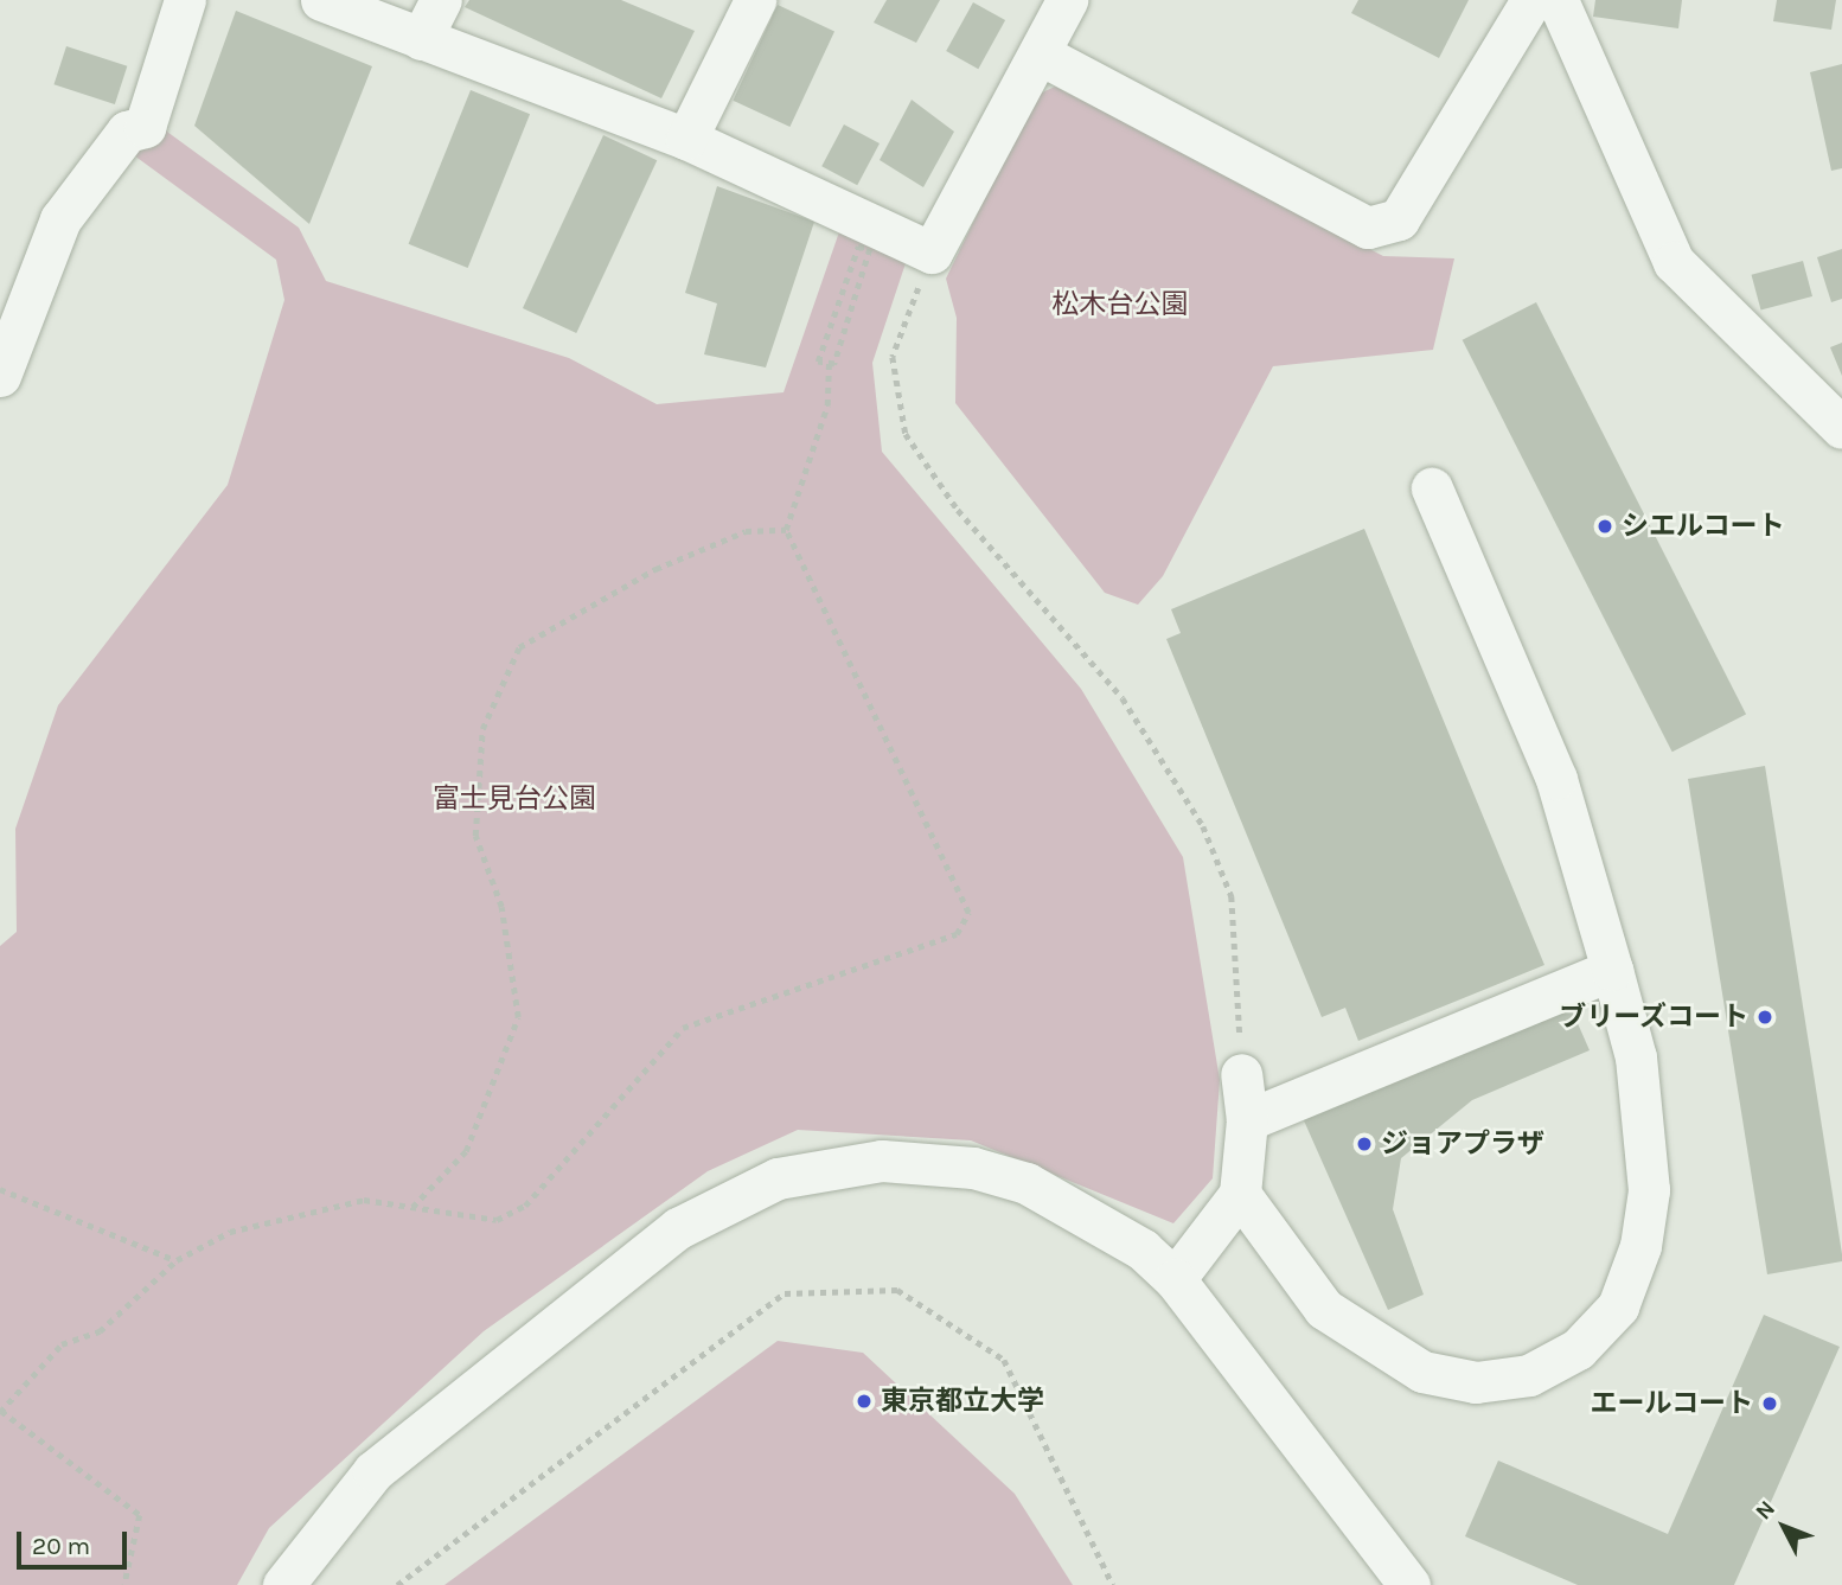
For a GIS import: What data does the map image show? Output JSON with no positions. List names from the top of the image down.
{
  "parks": ["松木台公園", "富士見台公園"],
  "places": [
    "シエルコート",
    "ブリーズコート",
    "ジョアプラザ",
    "東京都立大学",
    "エールコート"
  ],
  "scale_bar": "20 m",
  "north": "top left"
}
